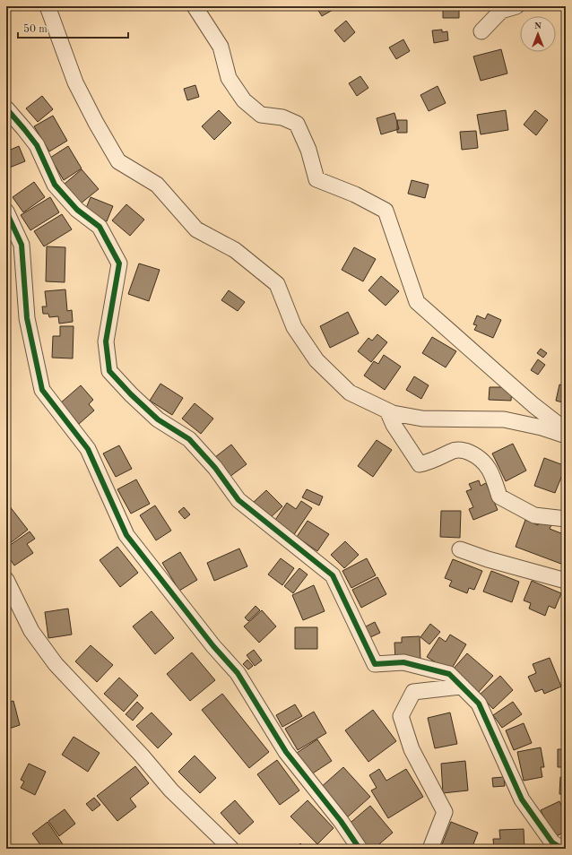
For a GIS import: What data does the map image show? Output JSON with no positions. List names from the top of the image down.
{
  "scale_bar": "50 m",
  "north": "top"
}
